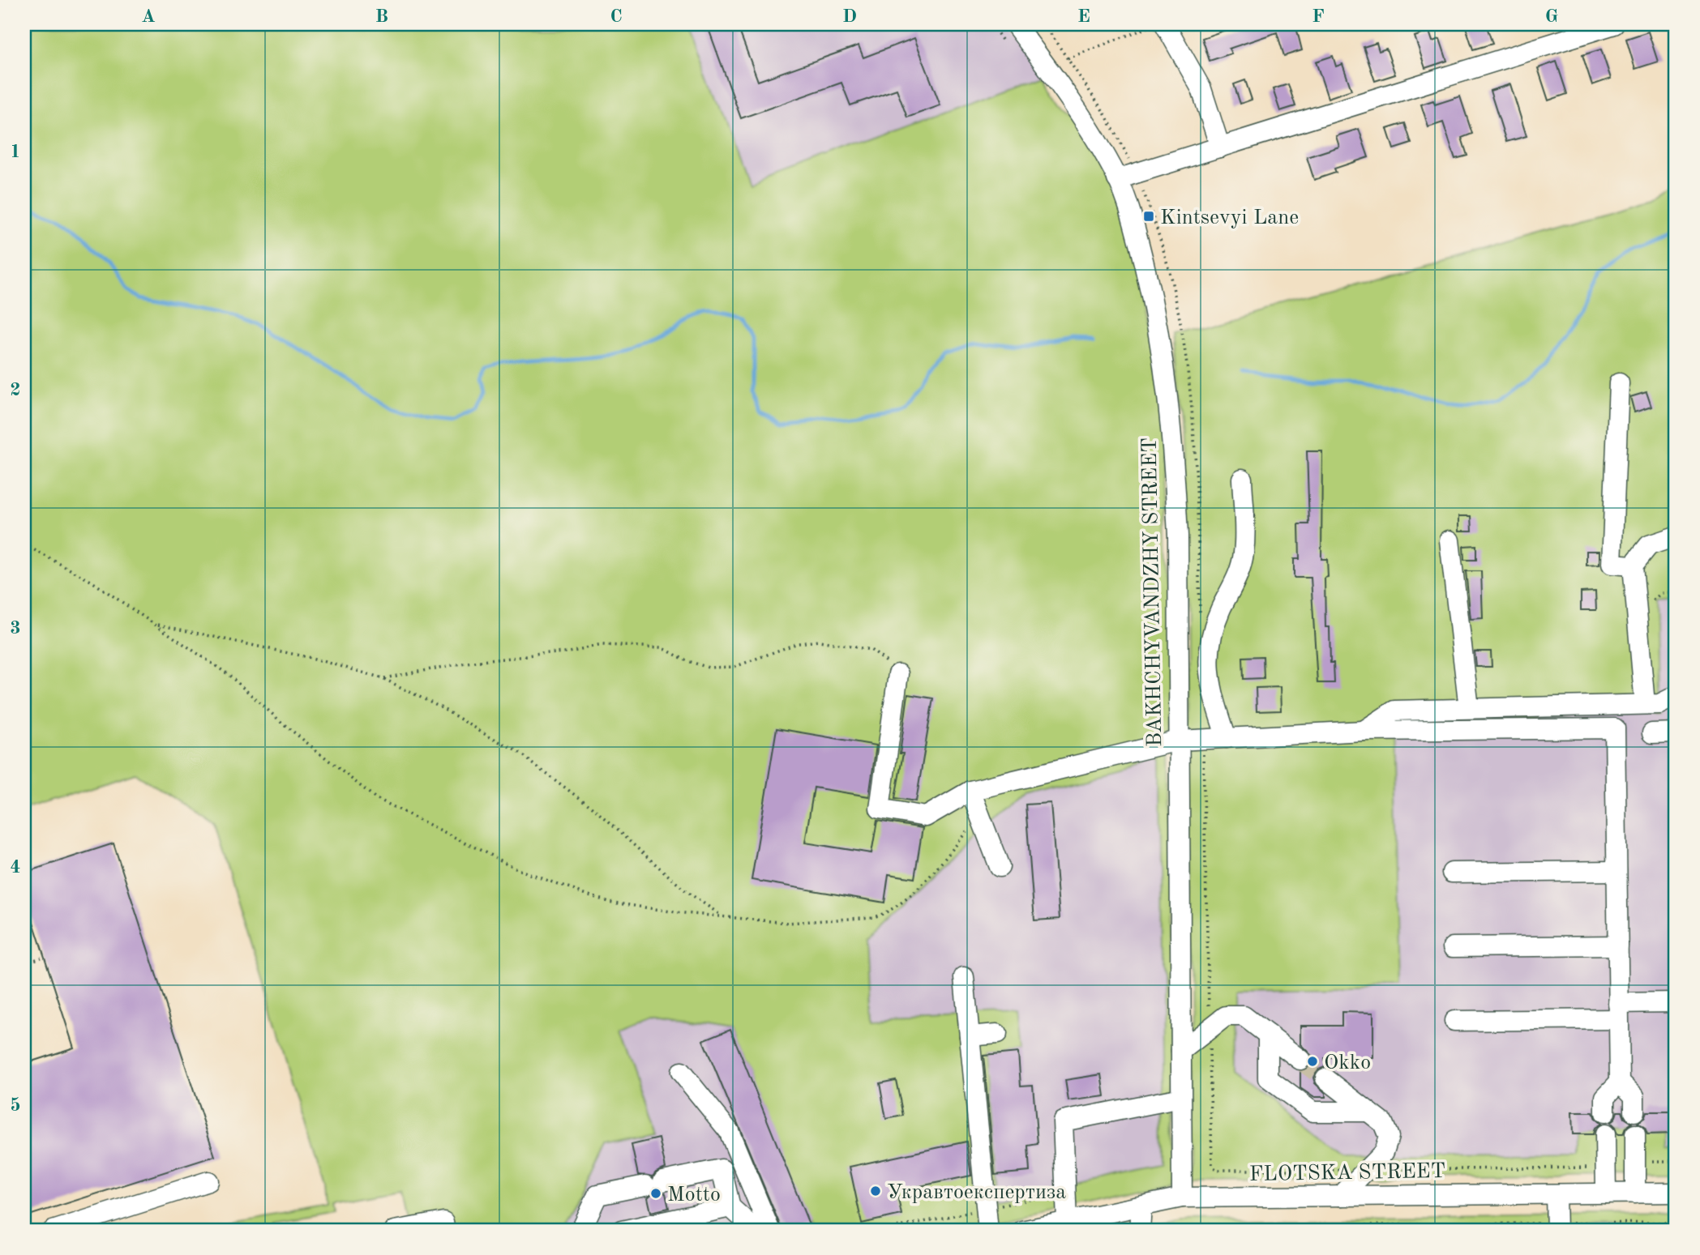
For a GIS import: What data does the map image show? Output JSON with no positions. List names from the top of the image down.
{
  "streets": {
    "street": ["BAKHCHYVANDZHY STREET", "FLOTSKA STREET"]
  },
  "crossings": [
    ["BAKHCHYVANDZHY STREET", "FLOTSKA STREET"]
  ],
  "places": {
    "transit": ["Kintsevyi Lane"],
    "other": ["Okko", "Укравтоекспертиза", "Motto"]
  },
  "grid": {
    "columns": [
      "A",
      "B",
      "C",
      "D",
      "E",
      "F",
      "G"
    ],
    "rows": [
      "1",
      "2",
      "3",
      "4",
      "5"
    ]
  }
}
